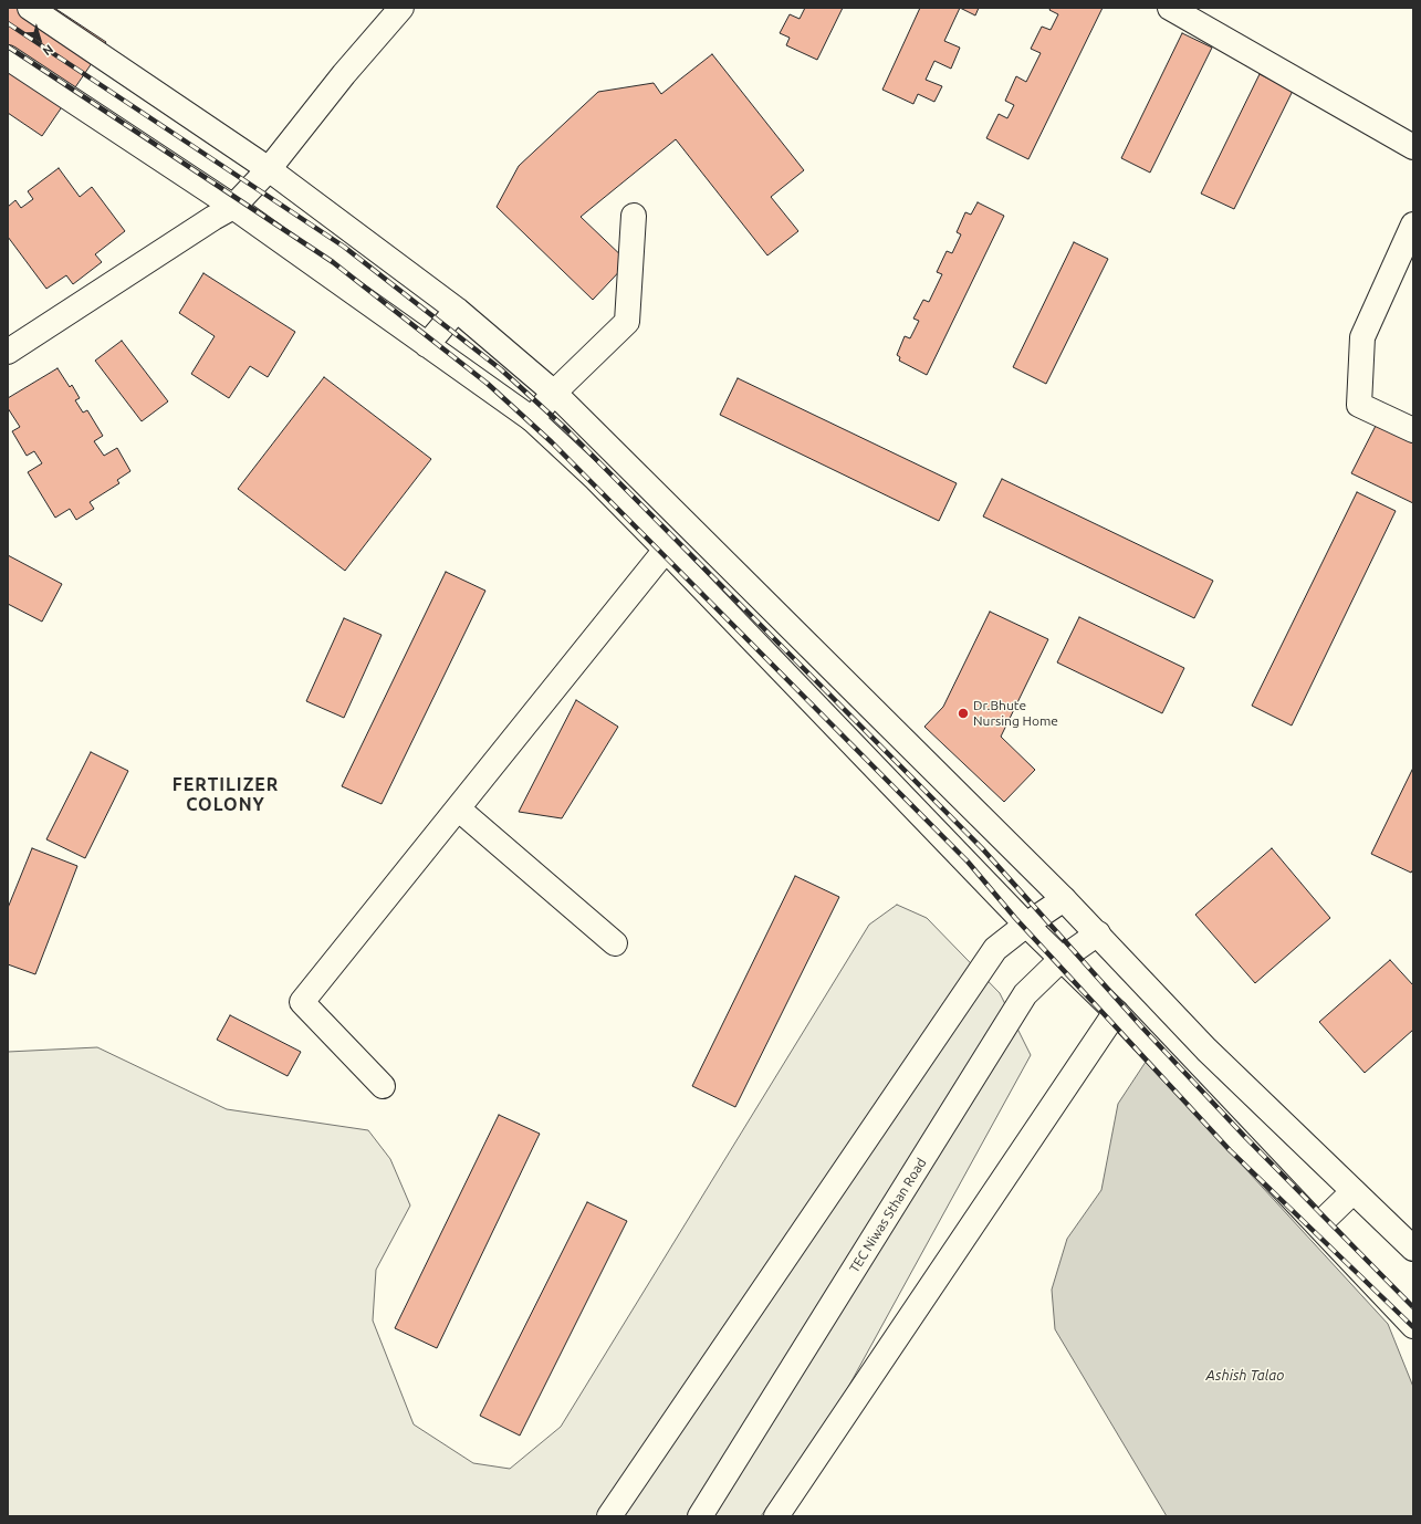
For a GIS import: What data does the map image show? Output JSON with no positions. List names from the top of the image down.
{
  "streets": {
    "main road": ["TEC Niwas Sthan Road"]
  },
  "districts": ["FERTILIZER COLONY"],
  "water": ["Ashish Talao"],
  "places": ["Dr.Bhute Nursing Home"],
  "north": "bottom right"
}
